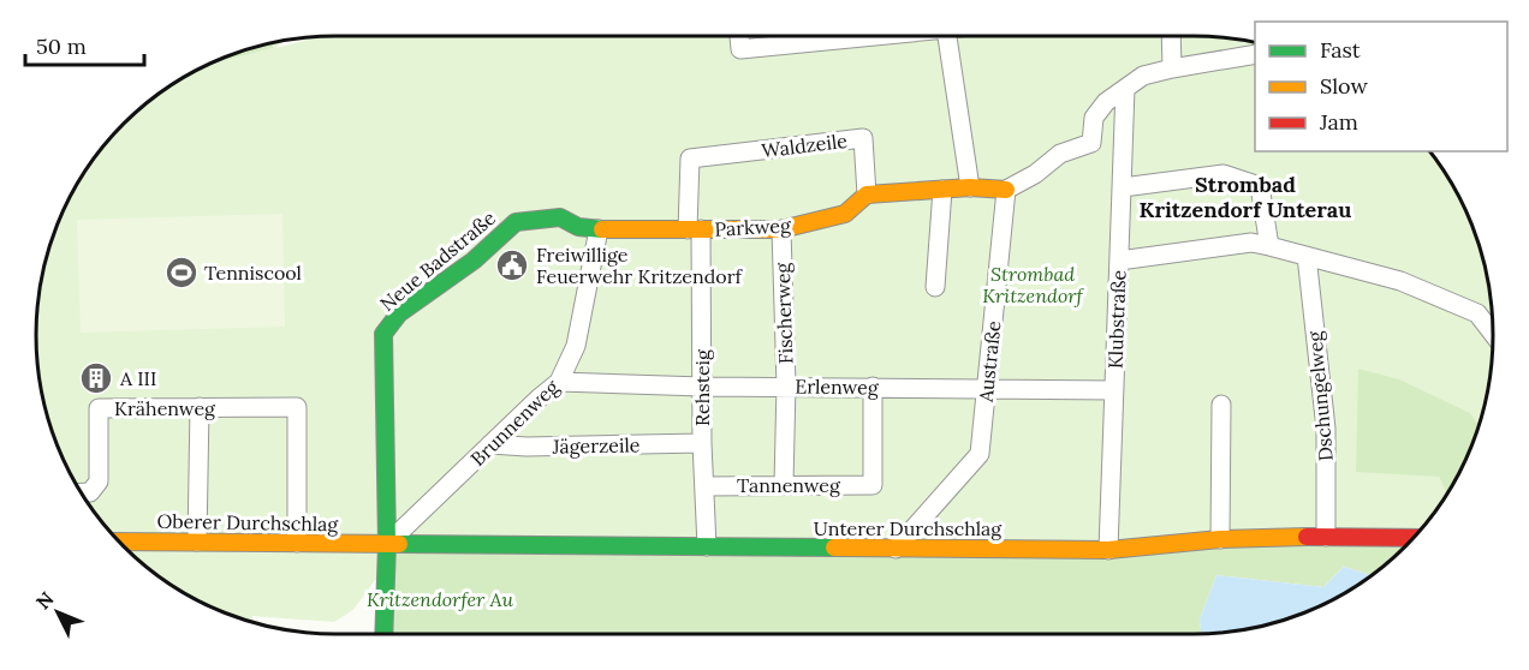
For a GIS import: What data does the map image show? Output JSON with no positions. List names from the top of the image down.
{
  "streets": {
    "street": [
      "Waldzeile",
      "Parkweg",
      "Neue Badstraße",
      "Fischerweg",
      "Klubstraße",
      "Austraße",
      "Erlenweg",
      "Rehsteig",
      "Dschungelweg",
      "Krähenweg",
      "Brunnenweg",
      "Jägerzeile",
      "Tannenweg",
      "Oberer Durchschlag",
      "Unterer Durchschlag"
    ]
  },
  "crossings": [
    ["Waldzeile", "Parkweg"],
    ["Waldzeile", "Rehsteig"],
    ["Parkweg", "Neue Badstraße"],
    ["Parkweg", "Fischerweg"],
    ["Parkweg", "Rehsteig"],
    ["Parkweg", "Brunnenweg"],
    ["Neue Badstraße", "Brunnenweg"],
    ["Neue Badstraße", "Oberer Durchschlag"],
    ["Neue Badstraße", "Unterer Durchschlag"],
    ["Fischerweg", "Erlenweg"],
    ["Fischerweg", "Tannenweg"],
    ["Klubstraße", "Erlenweg"],
    ["Klubstraße", "Unterer Durchschlag"],
    ["Austraße", "Erlenweg"],
    ["Austraße", "Unterer Durchschlag"],
    ["Erlenweg", "Rehsteig"],
    ["Erlenweg", "Brunnenweg"],
    ["Erlenweg", "Tannenweg"],
    ["Rehsteig", "Jägerzeile"],
    ["Rehsteig", "Tannenweg"],
    ["Rehsteig", "Unterer Durchschlag"],
    ["Dschungelweg", "Unterer Durchschlag"],
    ["Krähenweg", "Oberer Durchschlag"],
    ["Brunnenweg", "Jägerzeile"],
    ["Brunnenweg", "Oberer Durchschlag"],
    ["Brunnenweg", "Unterer Durchschlag"],
    ["Oberer Durchschlag", "Unterer Durchschlag"]
  ],
  "districts": ["Strombad Kritzendorf Unterau"],
  "parks": ["Strombad Kritzendorf", "Kritzendorfer Au"],
  "places": {
    "public building": ["Freiwillige Feuerwehr Kritzendorf"],
    "sports": ["Tenniscool"],
    "building": ["A III"]
  },
  "legend": ["Fast", "Slow", "Jam"],
  "scale_bar": "50 m",
  "north": "top left"
}
